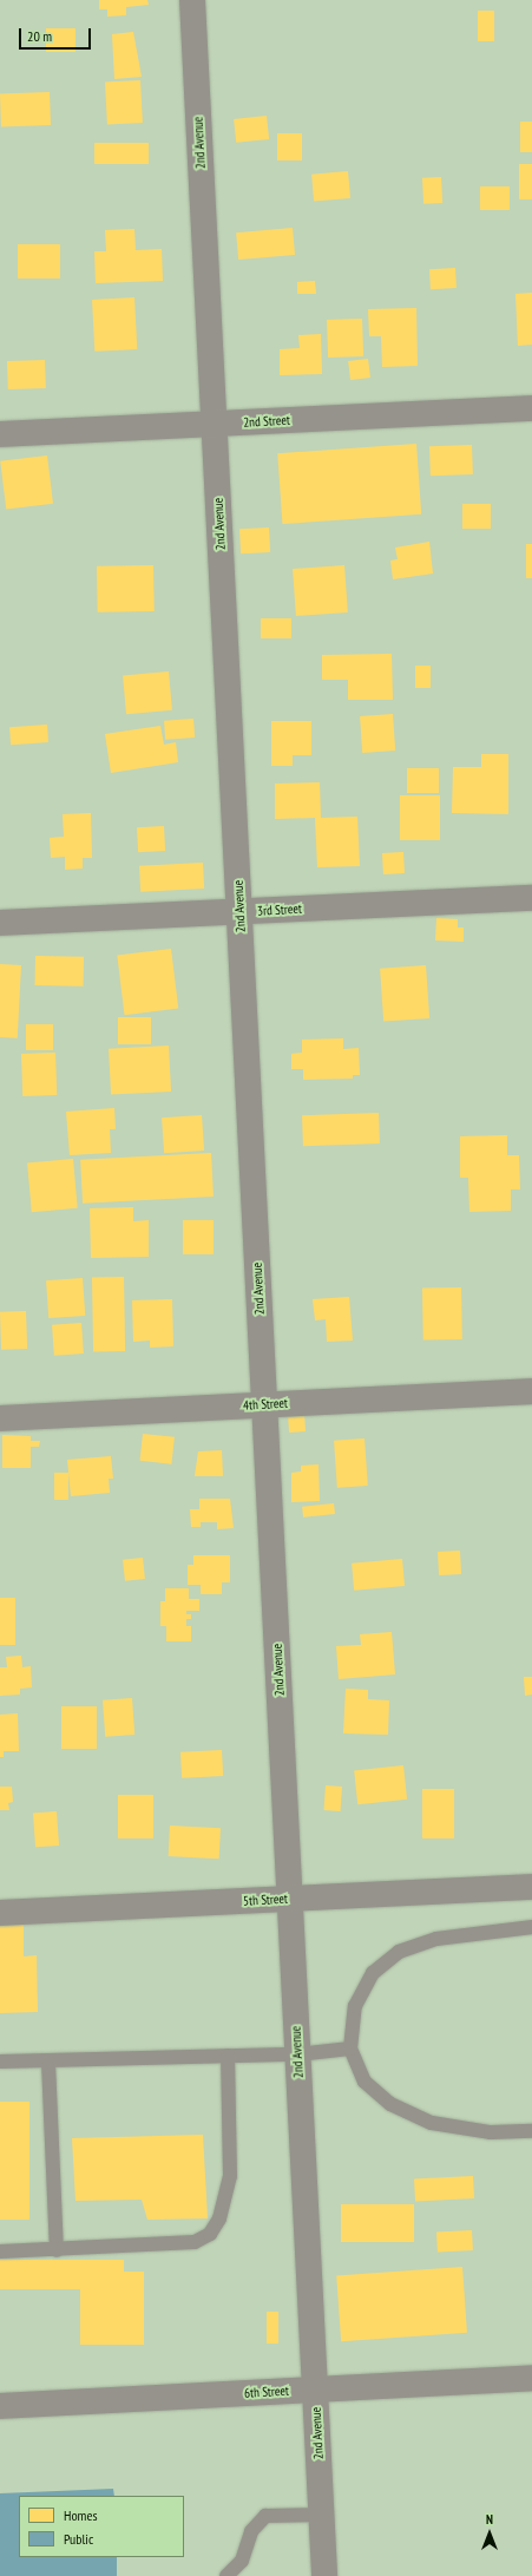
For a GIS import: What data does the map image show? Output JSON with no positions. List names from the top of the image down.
{
  "streets": {
    "street": [
      "2nd Avenue",
      "2nd Street",
      "3rd Street",
      "4th Street",
      "5th Street",
      "6th Street"
    ]
  },
  "crossings": [
    ["2nd Avenue", "2nd Street"],
    ["2nd Avenue", "3rd Street"],
    ["2nd Avenue", "4th Street"],
    ["2nd Avenue", "5th Street"],
    ["2nd Avenue", "6th Street"]
  ],
  "legend": ["Homes", "Public"],
  "scale_bar": "20 m",
  "north": "top"
}
